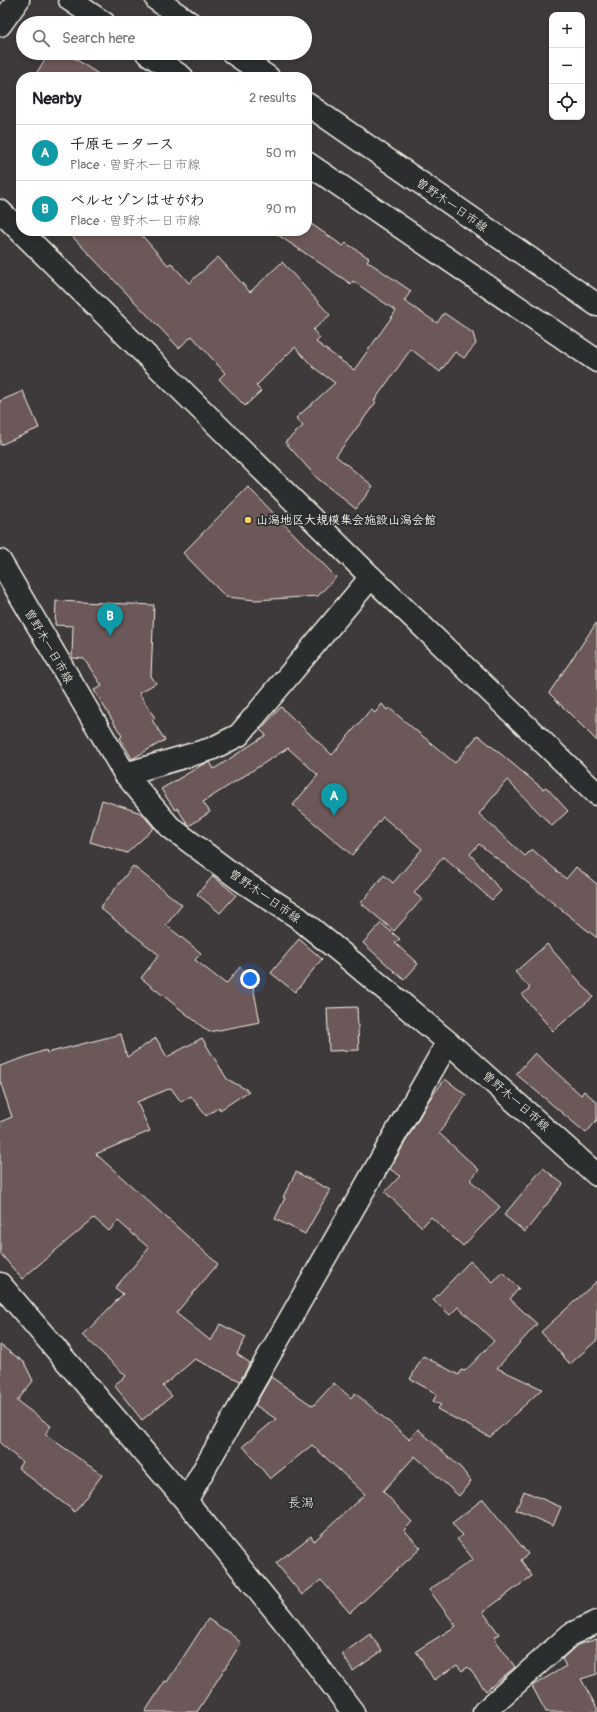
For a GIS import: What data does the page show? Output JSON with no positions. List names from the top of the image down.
{
  "streets": {
    "street": ["曽野木一日市線"]
  },
  "districts": ["長潟"],
  "places": ["山潟地区大規模集会施設山潟会館"],
  "page": {
    "map_buttons": ["+", "−"],
    "search": "Search here",
    "heading": ["Nearby", "2 results"],
    "list": [
      {
        "mark": "A",
        "name": "千原モータース",
        "note": "Place · 曽野木一日市線",
        "value": "50 m"
      },
      {
        "mark": "B",
        "name": "ベルセゾンはせがわ",
        "note": "Place · 曽野木一日市線",
        "value": "90 m"
      }
    ],
    "pins": ["B", "A"]
  }
}
